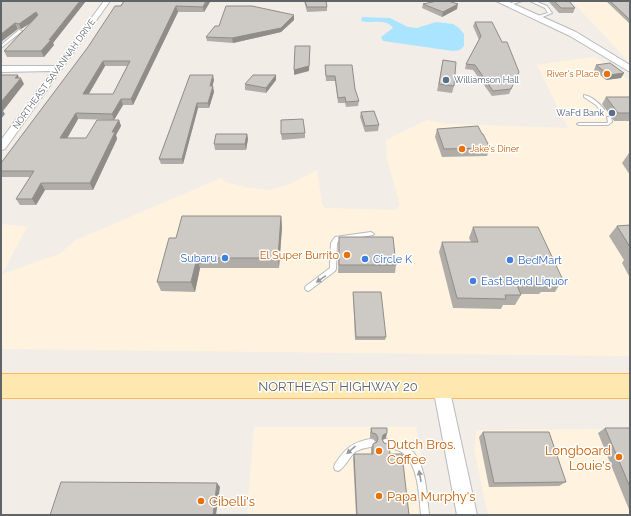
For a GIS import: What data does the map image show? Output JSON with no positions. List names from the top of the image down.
{
  "streets": {
    "main road": ["NORTHEAST HIGHWAY 20"],
    "street": ["NORTHEAST SAVANNAH DRIVE"]
  },
  "places": [
    "River's Place",
    "Williamson Hall",
    "WaFd Bank",
    "Jake's Diner",
    "El Super Burrito",
    "Subaru",
    "Circle K",
    "BedMart",
    "East Bend Liquor",
    "Dutch Bros. Coffee",
    "Longboard Louie's",
    "Papa Murphy's",
    "Cibelli's"
  ]
}
